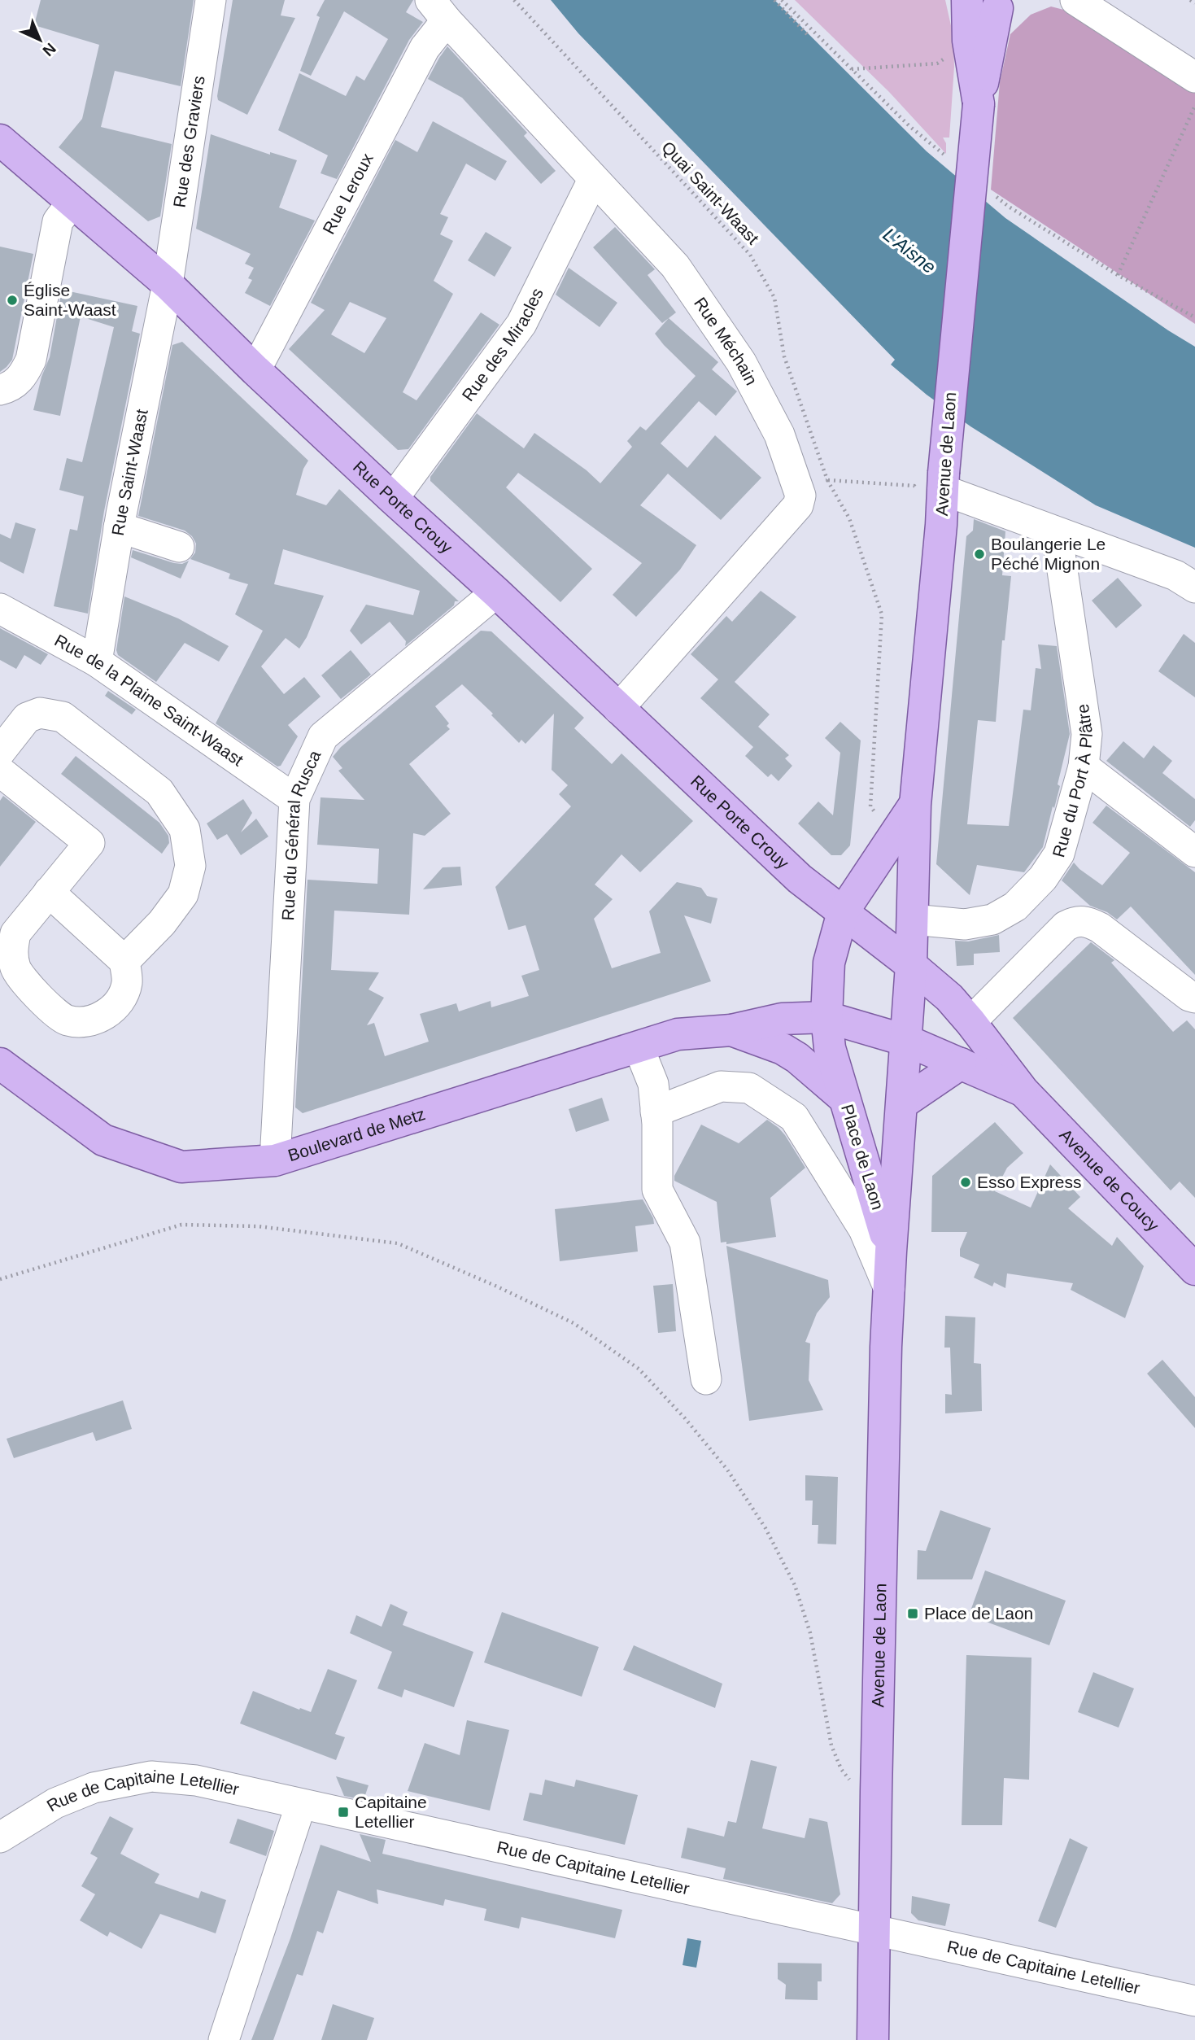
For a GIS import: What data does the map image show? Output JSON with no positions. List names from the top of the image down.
{
  "streets": {
    "main road": [
      "Avenue de Laon",
      "Rue Porte Crouy",
      "Boulevard de Metz",
      "Place de Laon",
      "Avenue de Coucy"
    ],
    "street": [
      "Rue des Graviers",
      "Rue Leroux",
      "Rue Méchain",
      "Rue des Miracles",
      "Rue Saint-Waast",
      "Rue de la Plaine Saint-Waast",
      "Rue du Port À Plâtre",
      "Rue du Général Rusca",
      "Rue de Capitaine Letellier"
    ],
    "path": ["Quai Saint-Waast"]
  },
  "crossings": [
    ["Rue des Graviers", "Rue Saint-Waast"],
    ["Rue des Graviers", "Rue Porte Crouy"],
    ["Quai Saint-Waast", "Place de Laon"],
    ["Rue Leroux", "Rue Méchain"],
    ["Rue Leroux", "Rue Porte Crouy"],
    ["Rue Méchain", "Rue des Miracles"],
    ["Rue des Miracles", "Rue Porte Crouy"],
    ["Avenue de Laon", "Place de Laon"],
    ["Avenue de Laon", "Rue de Capitaine Letellier"],
    ["Rue Saint-Waast", "Rue Porte Crouy"],
    ["Rue Saint-Waast", "Rue de la Plaine Saint-Waast"],
    ["Rue Porte Crouy", "Rue du Général Rusca"],
    ["Rue Porte Crouy", "Place de Laon"],
    ["Rue de la Plaine Saint-Waast", "Rue du Général Rusca"],
    ["Rue du Port À Plâtre", "Place de Laon"],
    ["Rue du Général Rusca", "Boulevard de Metz"]
  ],
  "water": ["L'Aisne"],
  "places": {
    "other": ["Église Saint-Waast", "Boulangerie Le Péché Mignon", "Esso Express"],
    "transit": ["Place de Laon", "Capitaine Letellier"]
  },
  "north": "bottom right"
}
